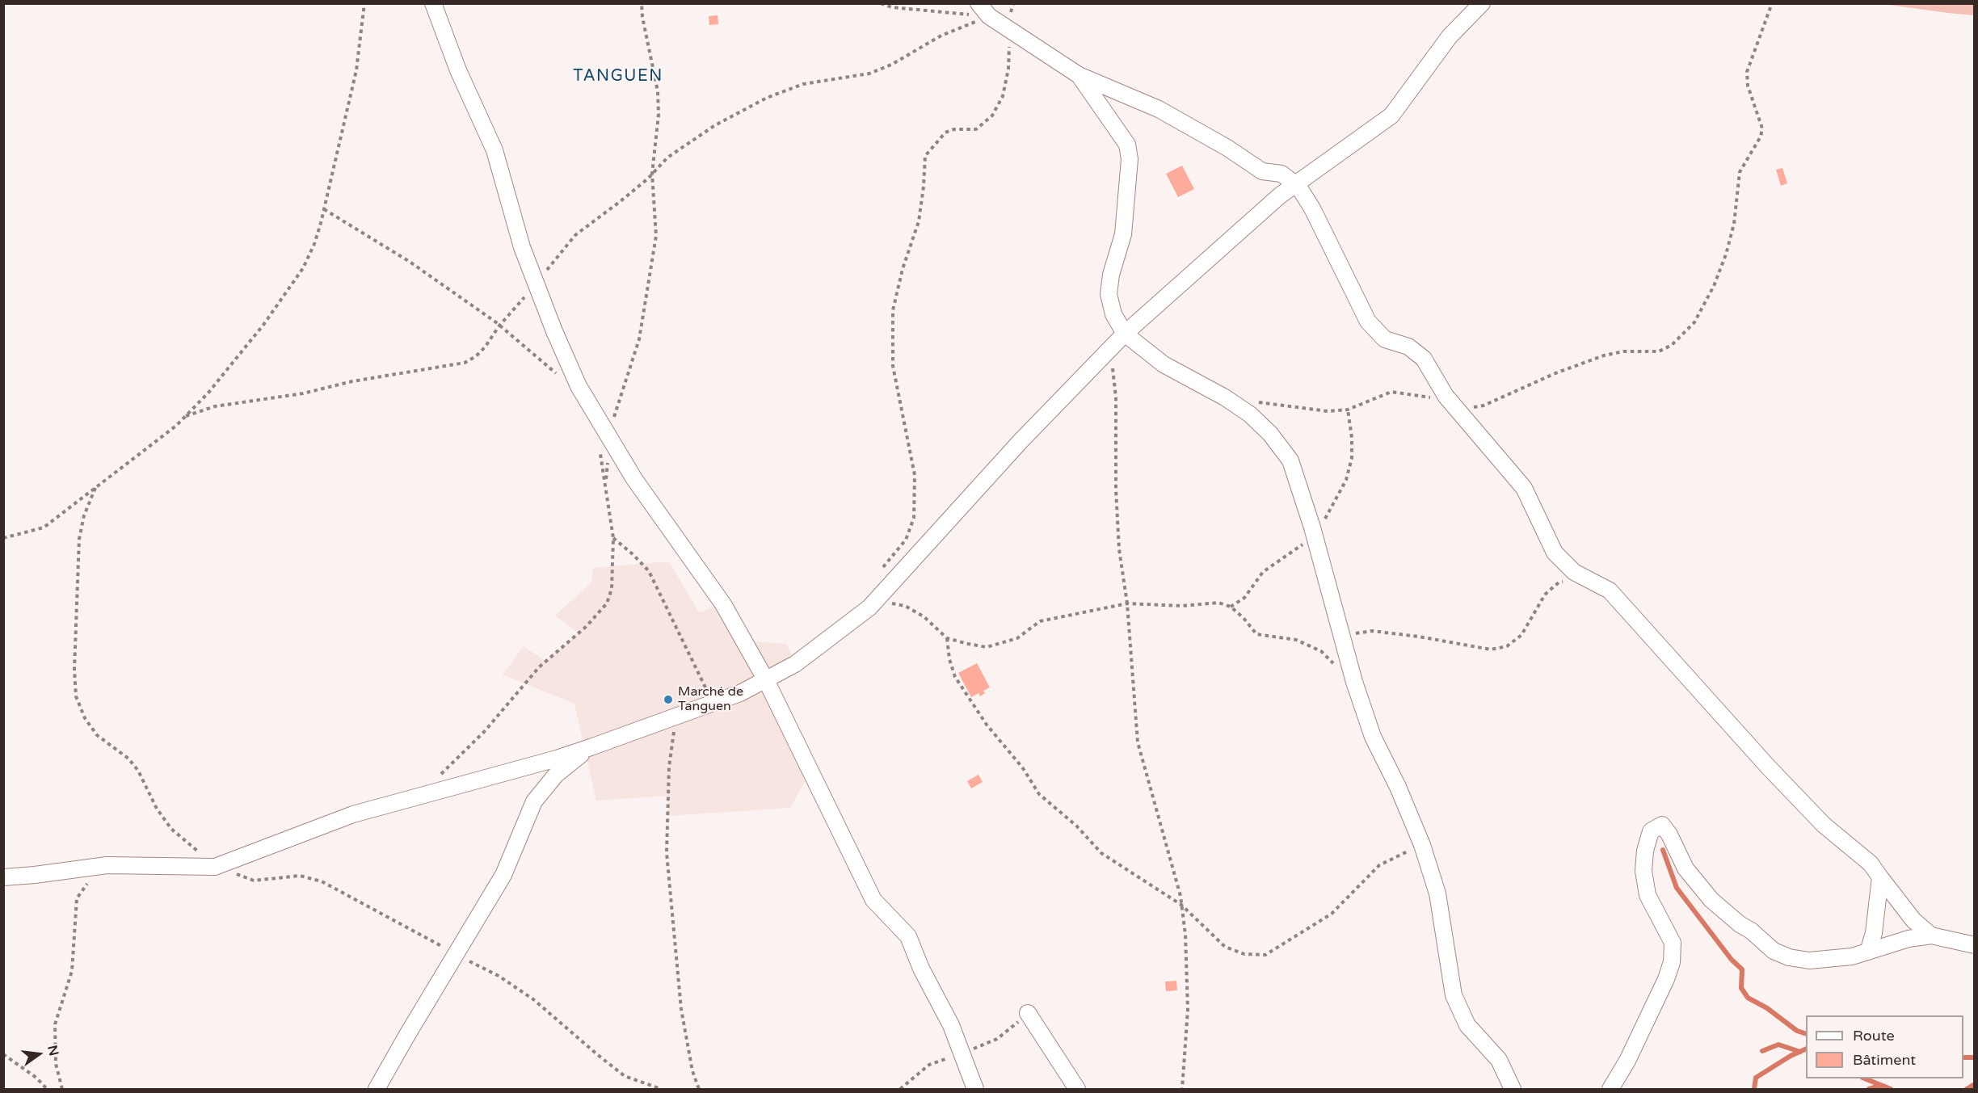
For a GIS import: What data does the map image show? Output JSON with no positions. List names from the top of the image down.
{
  "districts": ["TANGUEN"],
  "places": ["Marché de Tanguen"],
  "legend": ["Route", "Bâtiment"],
  "north": "right"
}
